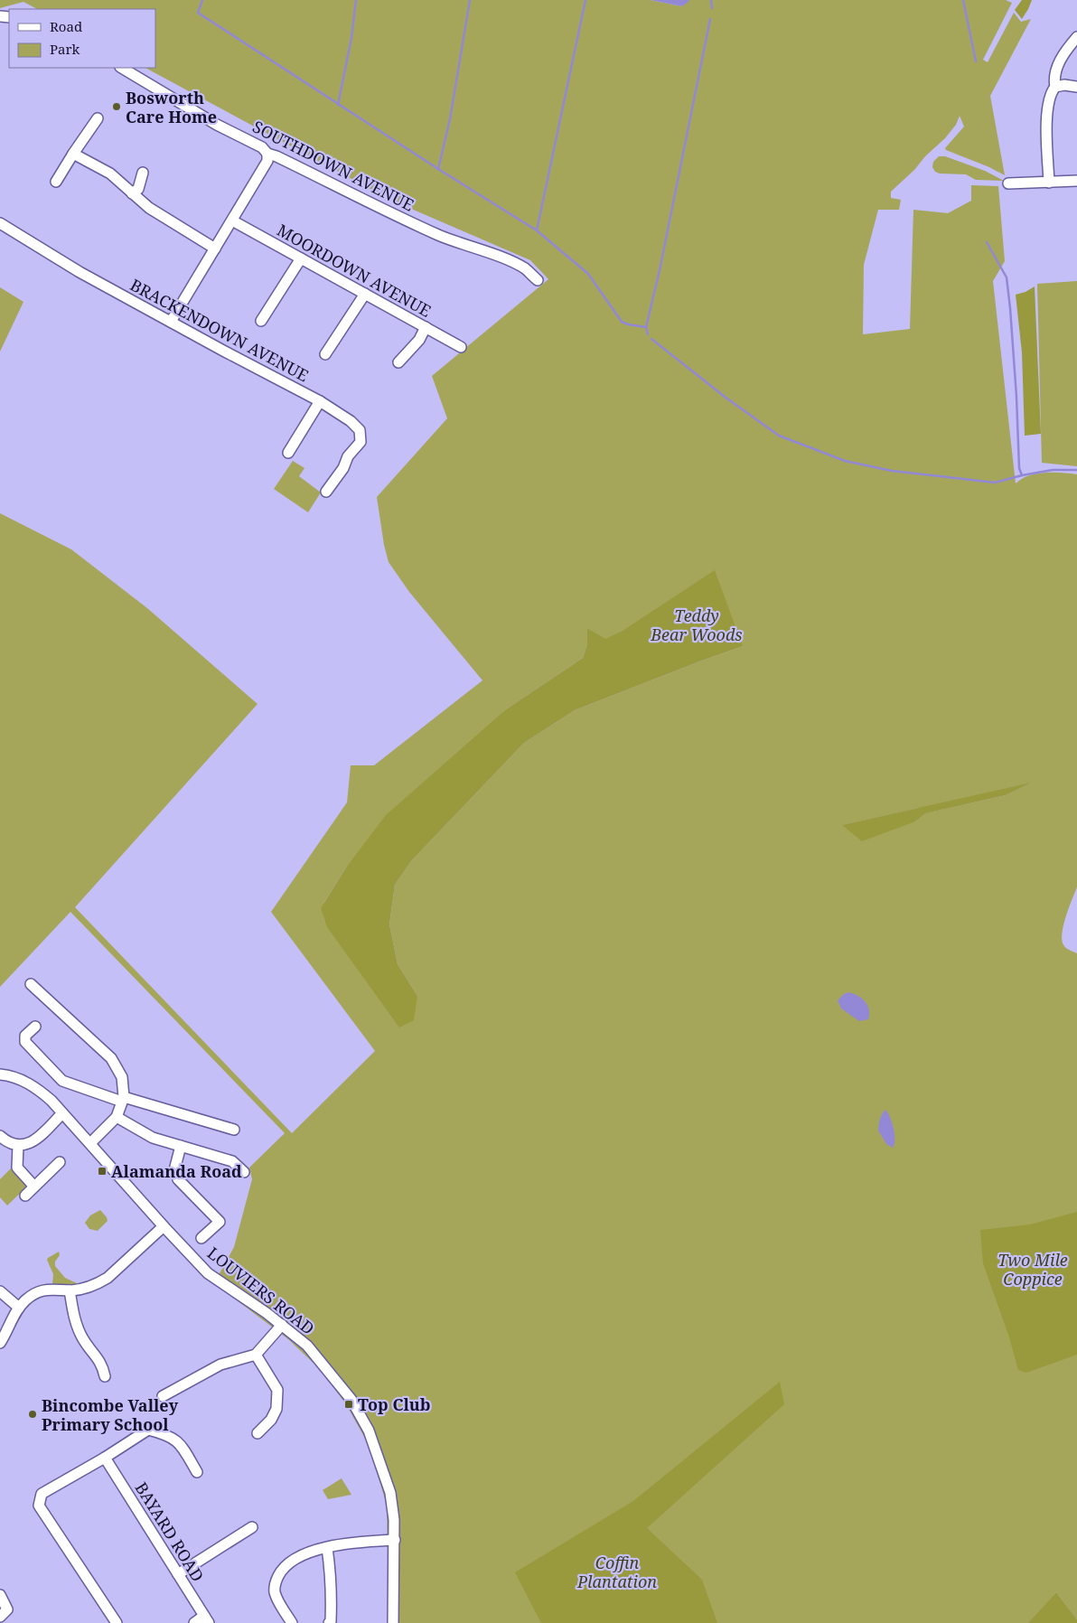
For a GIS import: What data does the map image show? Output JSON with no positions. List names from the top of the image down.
{
  "streets": {
    "street": [
      "SOUTHDOWN AVENUE",
      "MOORDOWN AVENUE",
      "BRACKENDOWN AVENUE",
      "LOUVIERS ROAD",
      "BAYARD ROAD"
    ]
  },
  "parks": ["Teddy Bear Woods", "Two Mile Coppice", "Coffin Plantation"],
  "places": {
    "other": ["Bosworth Care Home", "Bincombe Valley Primary School"],
    "transit": ["Alamanda Road", "Top Club"]
  },
  "legend": ["Road", "Park"]
}
